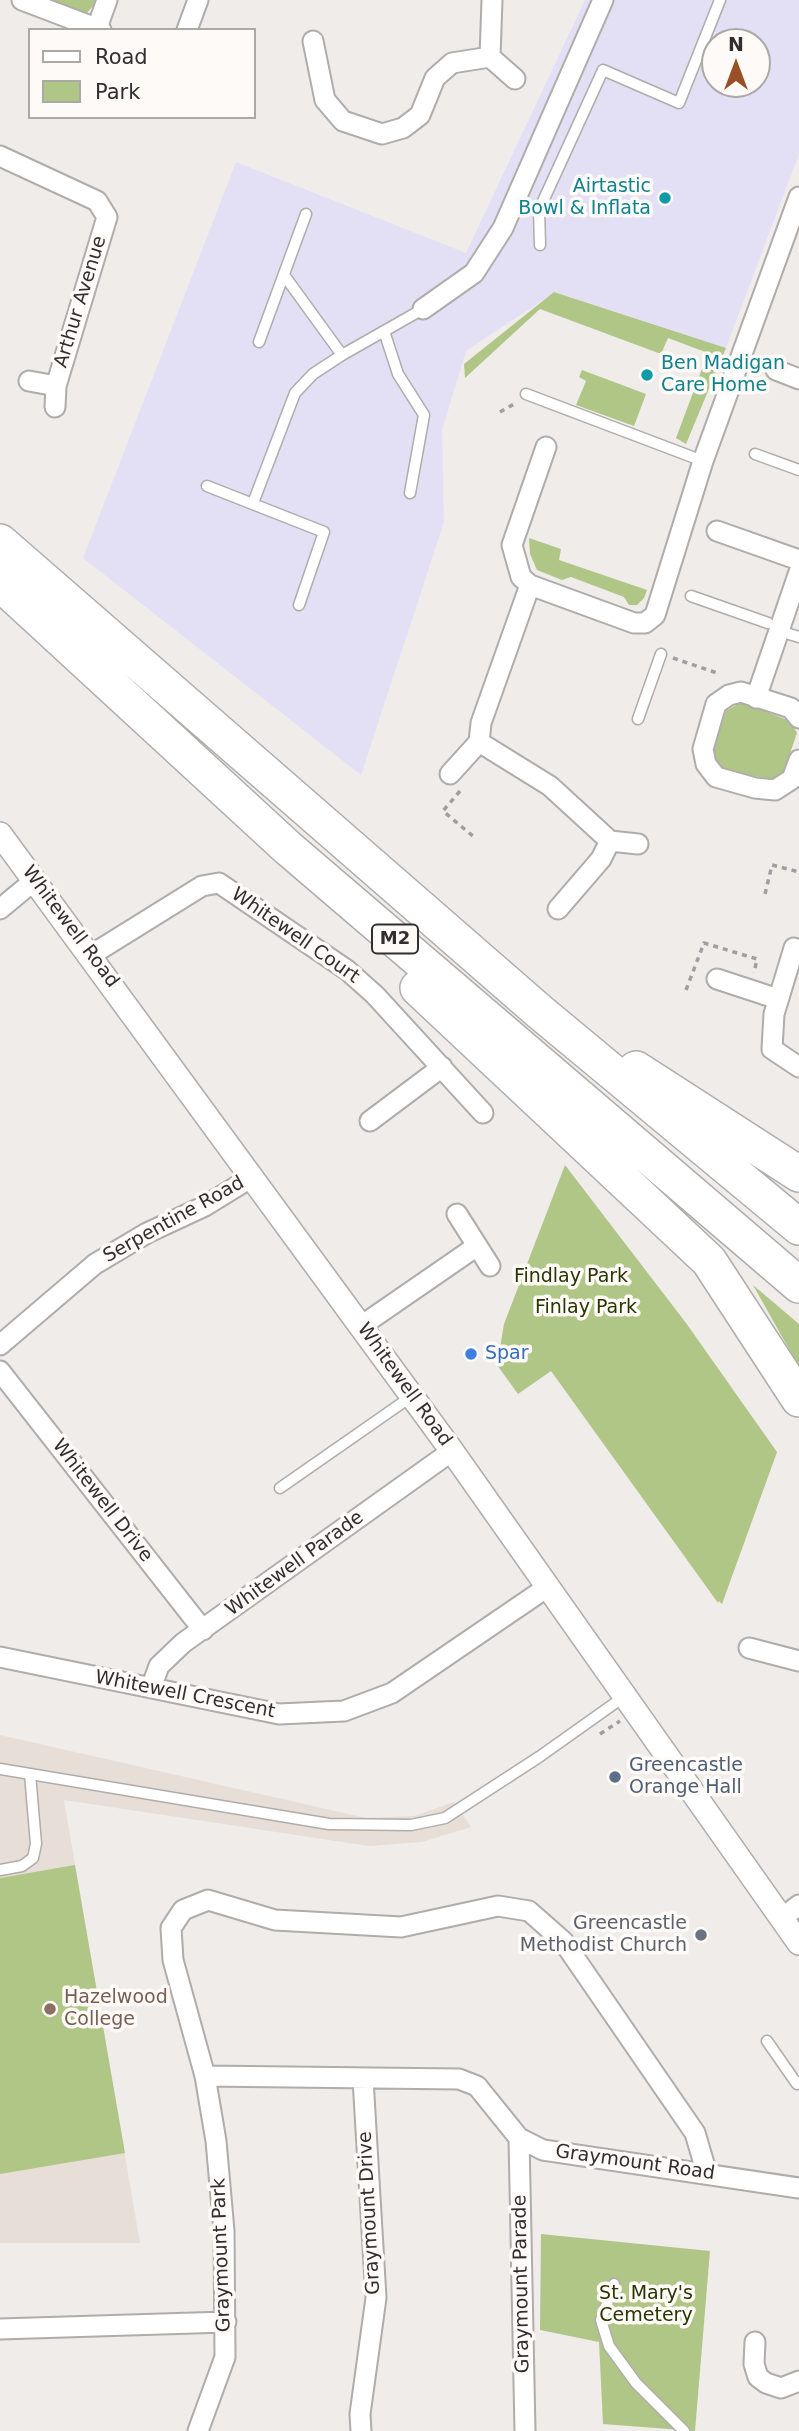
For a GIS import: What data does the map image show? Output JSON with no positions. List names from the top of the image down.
{
  "streets": {
    "highway": ["M2"],
    "street": [
      "Arthur Avenue",
      "Whitewell Road",
      "Whitewell Court",
      "Serpentine Road",
      "Whitewell Drive",
      "Whitewell Parade",
      "Whitewell Crescent",
      "Graymount Road",
      "Graymount Drive",
      "Graymount Park",
      "Graymount Parade"
    ]
  },
  "crossings": [
    ["Whitewell Road", "Whitewell Court"],
    ["Whitewell Road", "Serpentine Road"],
    ["Whitewell Road", "Whitewell Parade"],
    ["Whitewell Road", "Whitewell Crescent"],
    ["Whitewell Drive", "Whitewell Parade"],
    ["Whitewell Parade", "Whitewell Crescent"],
    ["Graymount Road", "Graymount Drive"],
    ["Graymount Road", "Graymount Park"],
    ["Graymount Road", "Graymount Parade"]
  ],
  "parks": ["Findlay Park", "Finlay Park", "St. Mary's Cemetery"],
  "places": [
    "Airtastic Bowl & Inflata",
    "Ben Madigan Care Home",
    "Spar",
    "Greencastle Orange Hall",
    "Greencastle Methodist Church",
    "Hazelwood College"
  ],
  "legend": ["Road", "Park"],
  "north": "top"
}
